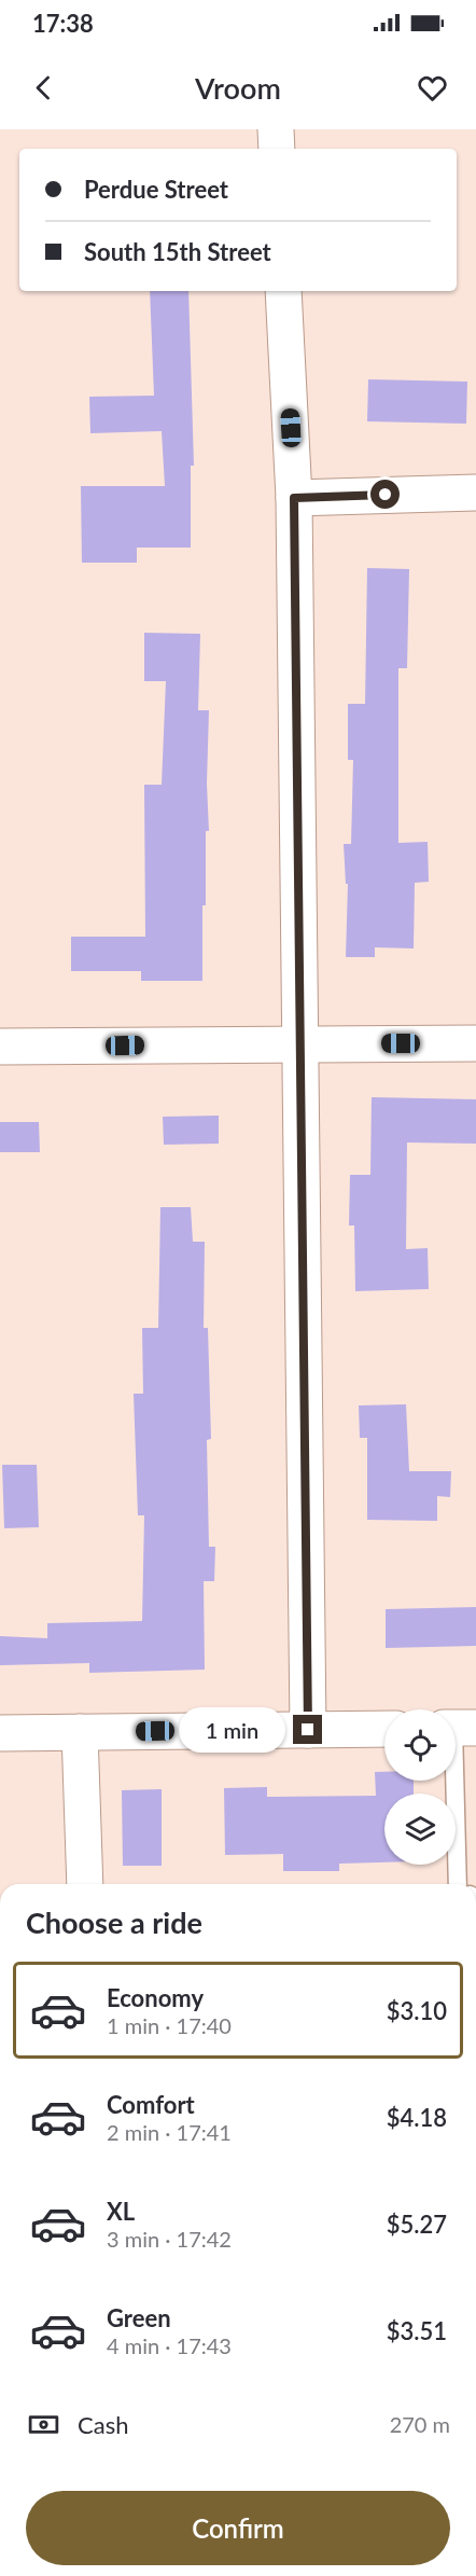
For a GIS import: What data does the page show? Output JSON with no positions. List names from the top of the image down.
{
  "page": {
    "status": "17:38",
    "header": "Vroom",
    "banner": ["Perdue Street", "South 15th Street"],
    "bubble": "1 min",
    "heading": "Choose a ride",
    "list": [
      {
        "name": "Economy",
        "note": "1 min · 17:40",
        "value": "$3.10"
      },
      {
        "name": "Comfort",
        "note": "2 min · 17:41",
        "value": "$4.18"
      },
      {
        "name": "XL",
        "note": "3 min · 17:42",
        "value": "$5.27"
      },
      {
        "name": "Green",
        "note": "4 min · 17:43",
        "value": "$3.51"
      }
    ],
    "pay": ["Cash", "270 m"],
    "buttons": "Confirm"
  }
}
